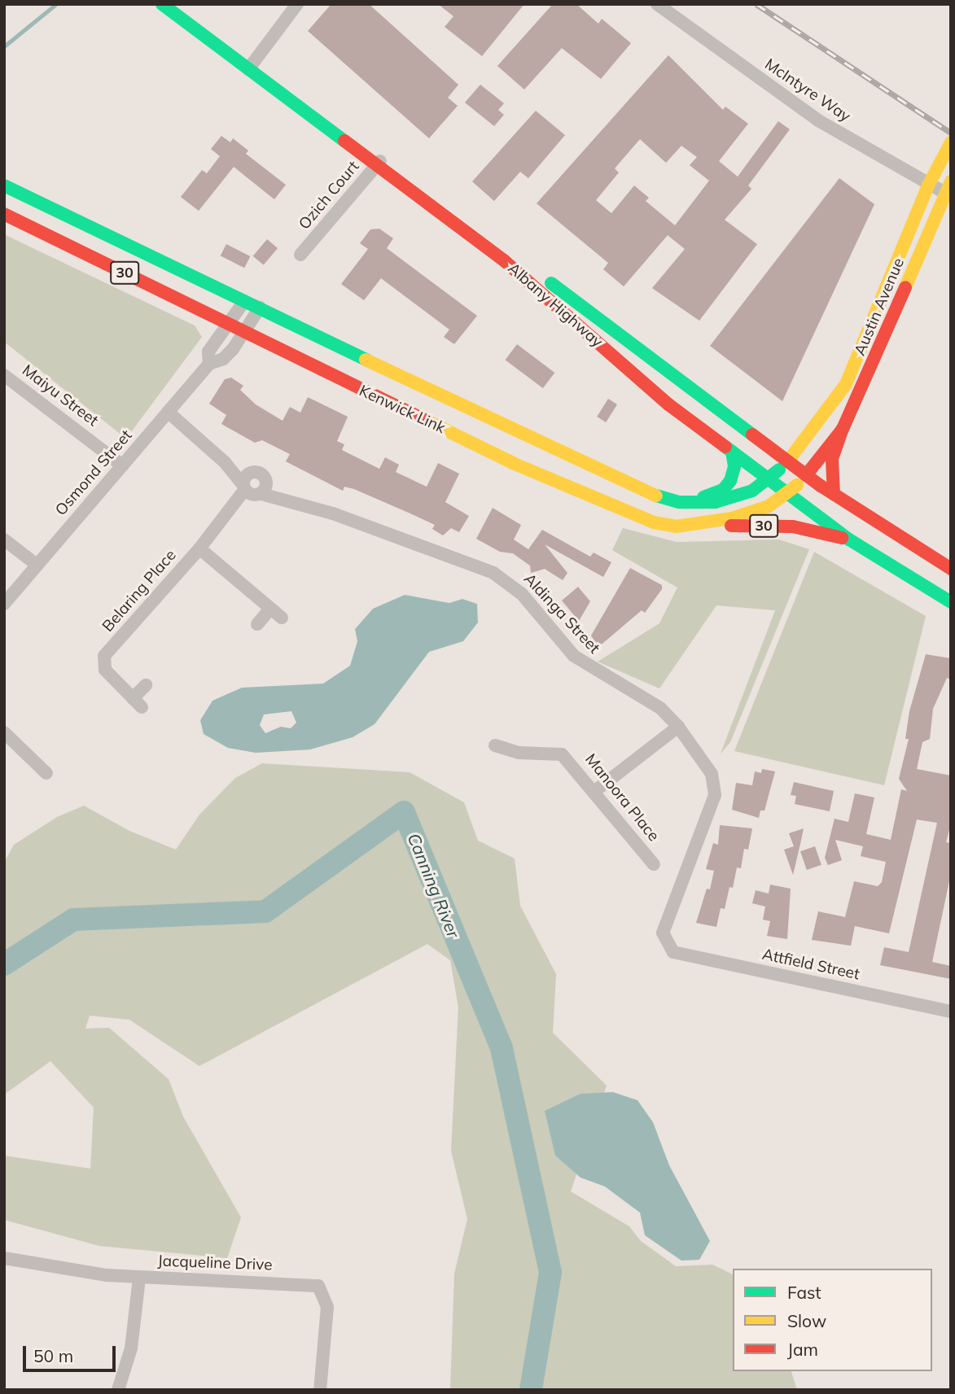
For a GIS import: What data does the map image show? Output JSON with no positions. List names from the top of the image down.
{
  "streets": {
    "main road": [
      "30",
      "Albany Highway",
      "Austin Avenue",
      "Kenwick Link"
    ],
    "street": [
      "McIntyre Way",
      "Ozich Court",
      "Maiyu Street",
      "Osmond Street",
      "Belaring Place",
      "Aldinga Street",
      "Manoora Place",
      "Attfield Street",
      "Jacqueline Drive"
    ]
  },
  "crossings": [
    ["McIntyre Way", "Austin Avenue"],
    ["Ozich Court", "Albany Highway"],
    ["30", "Albany Highway"],
    ["30", "Kenwick Link"],
    ["Albany Highway", "Austin Avenue"],
    ["Albany Highway", "Kenwick Link"],
    ["Austin Avenue", "Kenwick Link"],
    ["Maiyu Street", "Osmond Street"],
    ["Kenwick Link", "Osmond Street"],
    ["Osmond Street", "Aldinga Street"],
    ["Belaring Place", "Aldinga Street"],
    ["Aldinga Street", "Attfield Street"]
  ],
  "water": ["Canning River"],
  "legend": ["Fast", "Slow", "Jam"],
  "scale_bar": "50 m"
}
